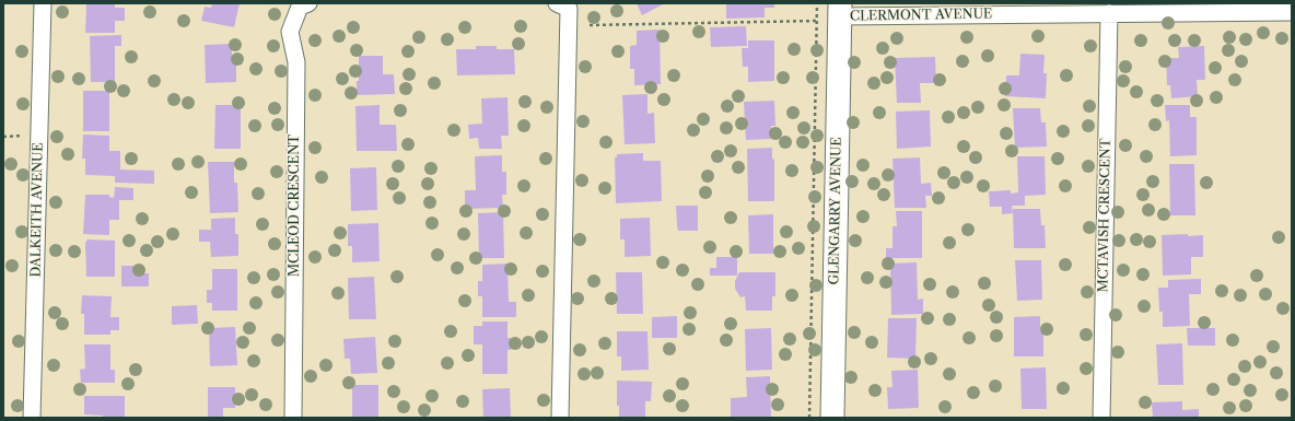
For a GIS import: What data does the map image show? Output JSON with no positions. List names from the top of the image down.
{
  "streets": {
    "street": [
      "CLERMONT AVENUE",
      "MCLEOD CRESCENT",
      "DALKEITH AVENUE",
      "GLENGARRY AVENUE",
      "MCTAVISH CRESCENT"
    ]
  },
  "crossings": [
    ["CLERMONT AVENUE", "GLENGARRY AVENUE"],
    ["CLERMONT AVENUE", "MCTAVISH CRESCENT"]
  ]
}
